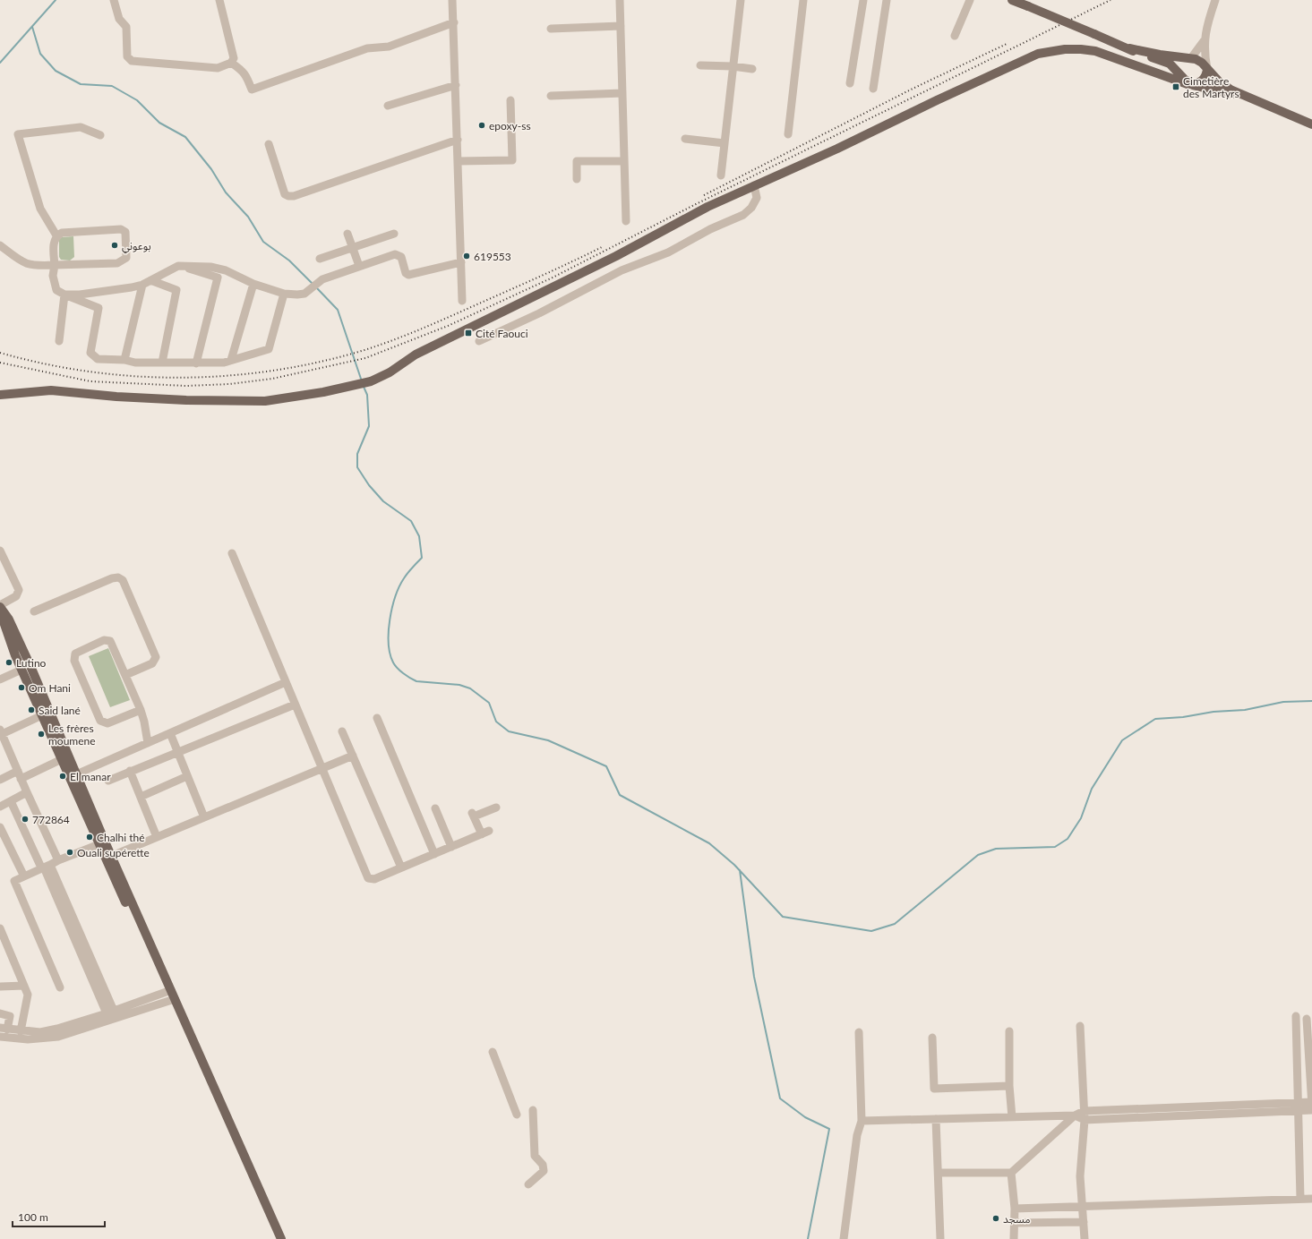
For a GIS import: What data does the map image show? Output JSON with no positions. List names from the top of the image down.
{
  "places": {
    "transit": ["Cimetière des Martyrs", "Cité Faouci"],
    "other": [
      "epoxy-ss",
      "بوعوني",
      "619553",
      "Lutino",
      "Om Hani",
      "Said lané",
      "Les frères moumene",
      "El manar",
      "772864",
      "Chalhi thé",
      "Ouali supérette",
      "مسجد"
    ]
  },
  "scale_bar": "100 m"
}
